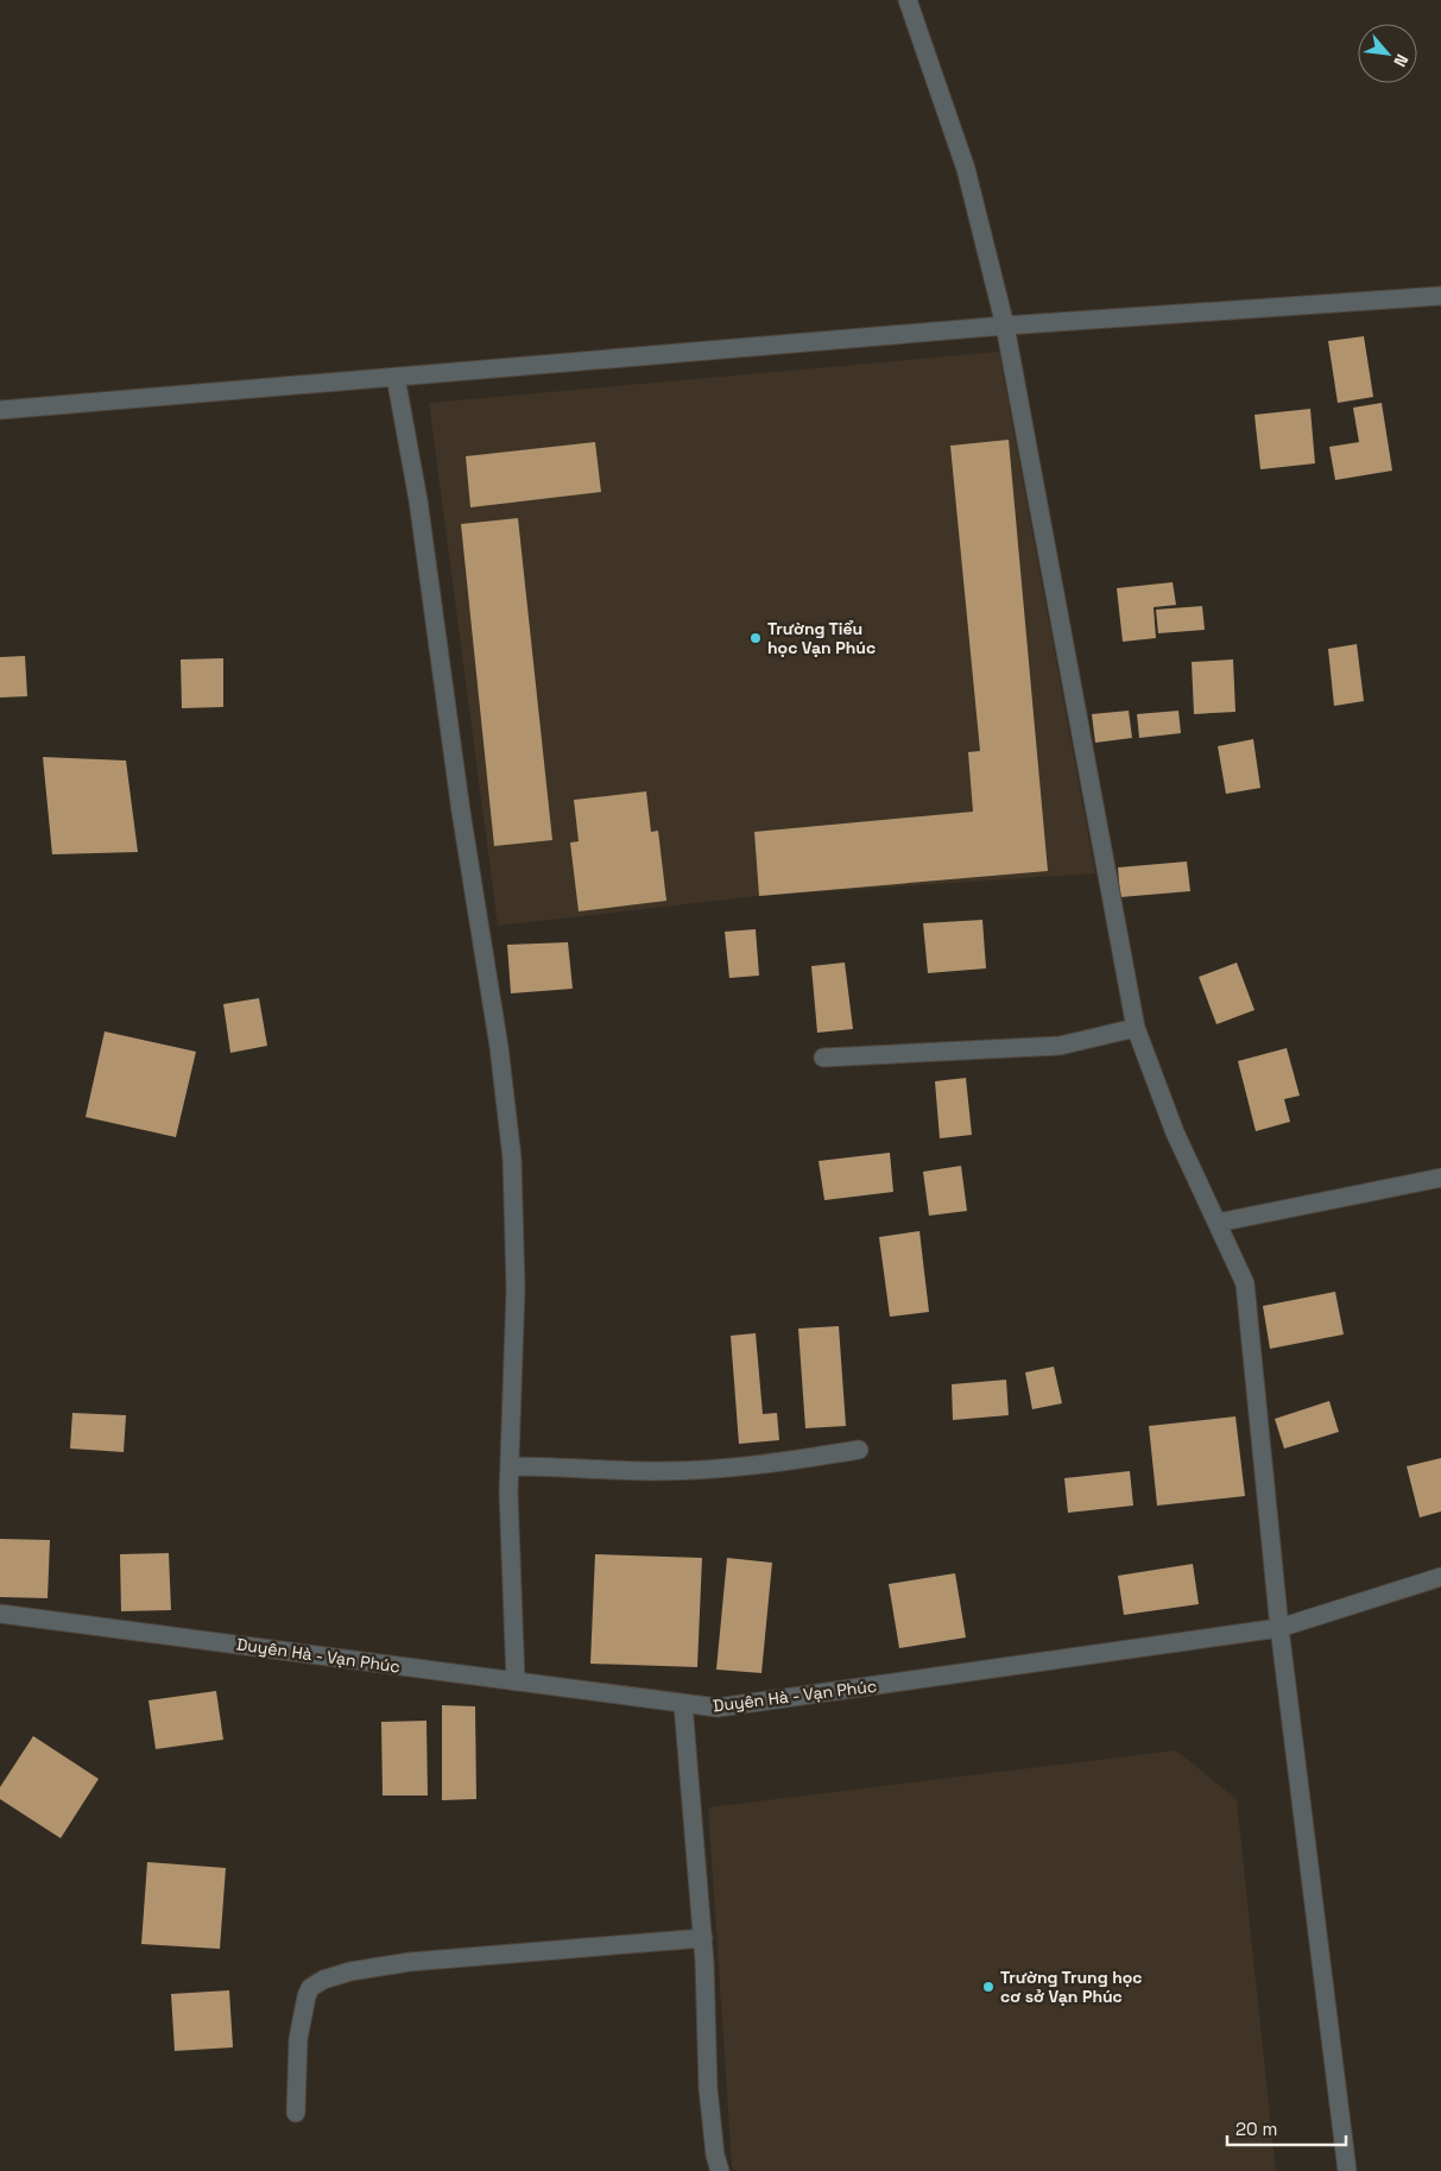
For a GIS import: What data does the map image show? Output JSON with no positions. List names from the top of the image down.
{
  "streets": {
    "street": ["Duyên Hà - Vạn Phúc"]
  },
  "places": ["Trường Tiểu học Vạn Phúc", "Trường Trung học cơ sở Vạn Phúc"],
  "scale_bar": "20 m",
  "north": "bottom right"
}
